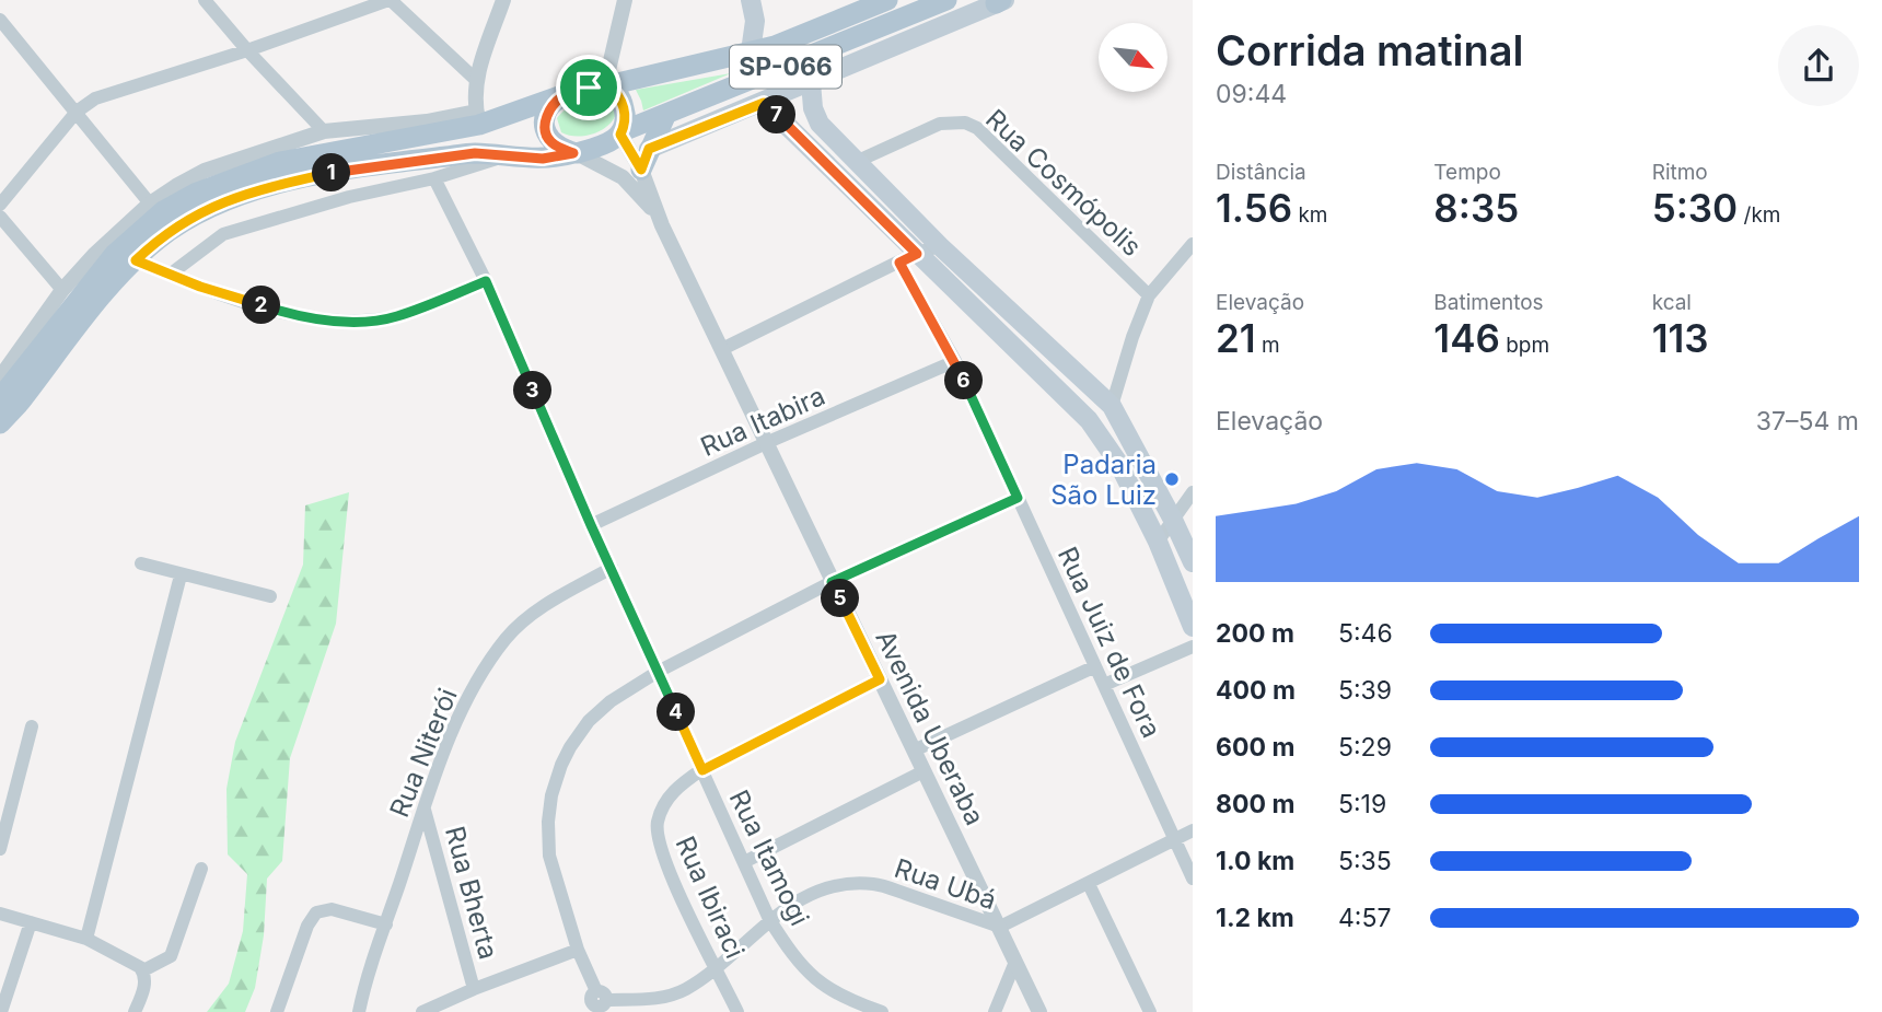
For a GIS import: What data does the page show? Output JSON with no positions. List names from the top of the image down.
{
  "streets": {
    "main road": ["SP-066"],
    "street": [
      "Rua Cosmópolis",
      "Rua Itabira",
      "Rua Juiz de Fora",
      "Avenida Uberaba",
      "Rua Niterói",
      "Rua Itamogi",
      "Rua Ubá",
      "Rua Bherta",
      "Rua Ibiraci"
    ]
  },
  "crossings": [
    ["SP-066", "Avenida Uberaba"],
    ["Rua Itabira", "Rua Juiz de Fora"],
    ["Rua Itabira", "Avenida Uberaba"],
    ["Rua Itabira", "Rua Itamogi"],
    ["Rua Juiz de Fora", "Rua Ubá"],
    ["Avenida Uberaba", "Rua Ubá"],
    ["Avenida Uberaba", "Rua Ibiraci"],
    ["Rua Niterói", "Rua Itamogi"],
    ["Rua Niterói", "Rua Bherta"],
    ["Rua Itamogi", "Rua Ubá"],
    ["Rua Itamogi", "Rua Ibiraci"],
    ["Rua Ubá", "Rua Ibiraci"]
  ],
  "places": ["Padaria São Luiz"],
  "north": "bottom right",
  "page": {
    "heading": ["Corrida matinal", "09:44"],
    "pins": [
      "7",
      "1",
      "2",
      "6",
      "3",
      "5",
      "4"
    ],
    "stats": [
      ["Distância", "1.56 km"],
      ["Tempo", "8:35"],
      ["Ritmo", "5:30 /km"],
      ["Elevação", "21 m"],
      ["Batimentos", "146 bpm"],
      ["kcal", "113"]
    ],
    "chart": ["Elevação", "37–54 m"],
    "list": [
      {
        "name": "200 m",
        "note": "5:46"
      },
      {
        "name": "400 m",
        "note": "5:39"
      },
      {
        "name": "600 m",
        "note": "5:29"
      },
      {
        "name": "800 m",
        "note": "5:19"
      },
      {
        "name": "1.0 km",
        "note": "5:35"
      },
      {
        "name": "1.2 km",
        "note": "4:57"
      }
    ]
  }
}
